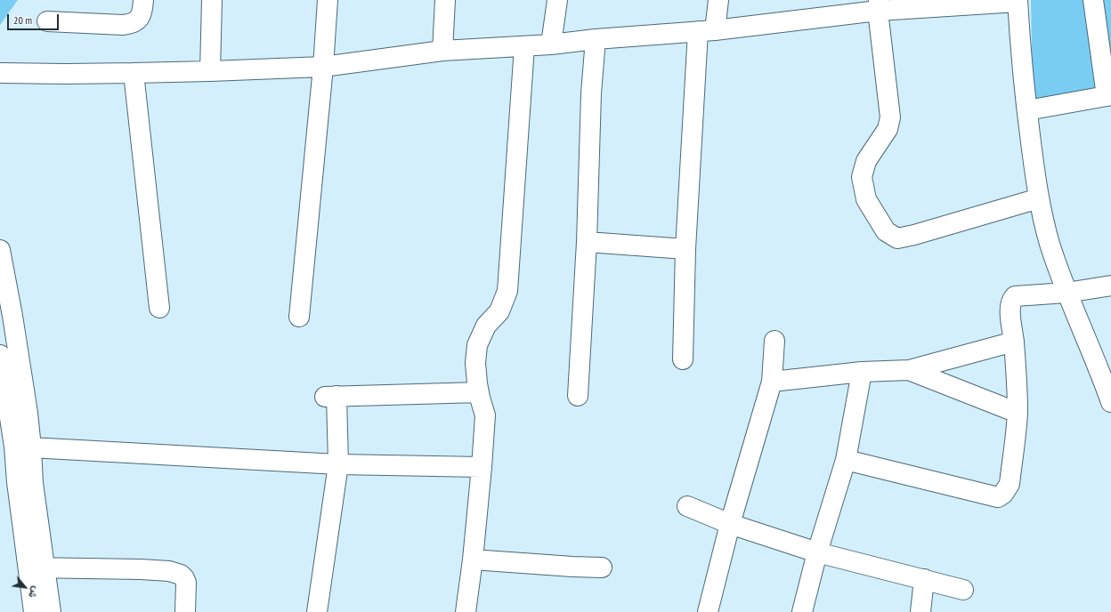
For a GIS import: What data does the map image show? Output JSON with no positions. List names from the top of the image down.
{
  "scale_bar": "20 m",
  "north": "bottom right"
}
